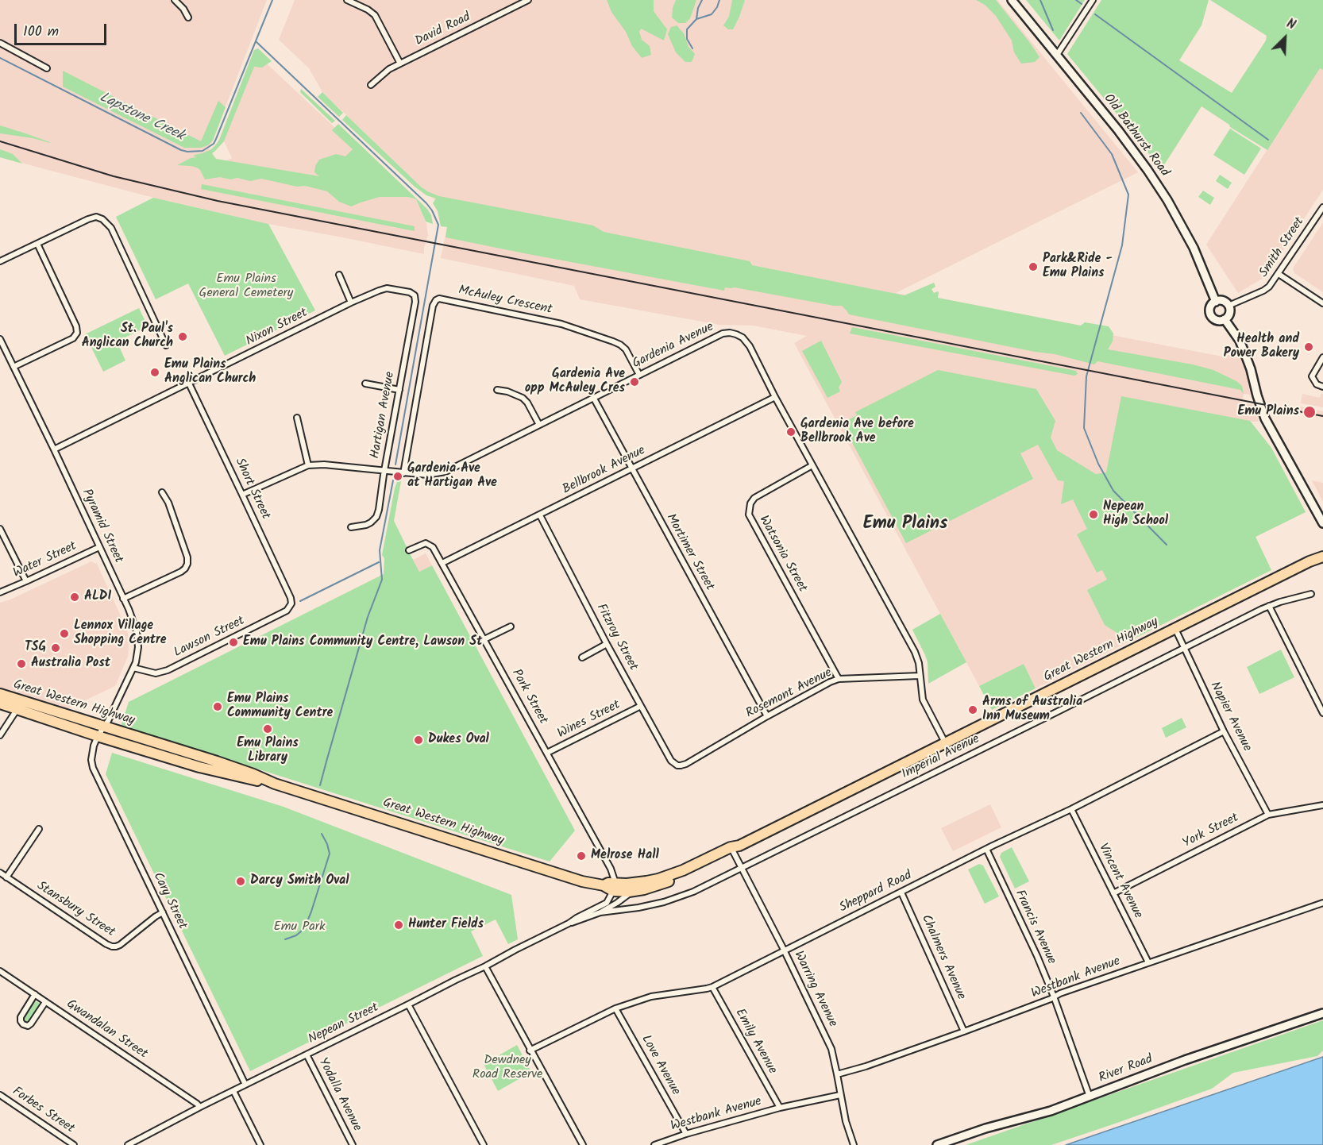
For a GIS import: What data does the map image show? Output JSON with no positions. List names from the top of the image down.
{
  "streets": {
    "highway": ["Great Western Highway"],
    "main road": ["Old Bathurst Road", "River Road"],
    "street": [
      "David Road",
      "Smith Street",
      "McAuley Crescent",
      "Nixon Street",
      "Gardenia Avenue",
      "Hartigan Avenue",
      "Bellbrook Avenue",
      "Short Street",
      "Pyramid Street",
      "Mortimer Street",
      "Watsonia Street",
      "Water Street",
      "Lawson Street",
      "Fitzroy Street",
      "Rosemont Avenue",
      "Park Street",
      "Napier Avenue",
      "Wines Street",
      "Imperial Avenue",
      "York Street",
      "Vincent Avenue",
      "Sheppard Road",
      "Cary Street",
      "Stansbury Street",
      "Francis Avenue",
      "Chalmers Avenue",
      "Westbank Avenue",
      "Warring Avenue",
      "Nepean Street",
      "Gwandalan Street",
      "Emily Avenue",
      "Love Avenue",
      "Yodalla Avenue",
      "Forbes Street"
    ]
  },
  "crossings": [
    ["Old Bathurst Road", "Smith Street"],
    ["McAuley Crescent", "Gardenia Avenue"],
    ["Nixon Street", "Hartigan Avenue"],
    ["Nixon Street", "Short Street"],
    ["Nixon Street", "Pyramid Street"],
    ["Gardenia Avenue", "Hartigan Avenue"],
    ["Gardenia Avenue", "Bellbrook Avenue"],
    ["Gardenia Avenue", "Short Street"],
    ["Gardenia Avenue", "Mortimer Street"],
    ["Gardenia Avenue", "Watsonia Street"],
    ["Gardenia Avenue", "Great Western Highway"],
    ["Gardenia Avenue", "Rosemont Avenue"],
    ["Bellbrook Avenue", "Mortimer Street"],
    ["Bellbrook Avenue", "Fitzroy Street"],
    ["Bellbrook Avenue", "Park Street"],
    ["Short Street", "Lawson Street"],
    ["Pyramid Street", "Water Street"],
    ["Pyramid Street", "Lawson Street"],
    ["Pyramid Street", "Great Western Highway"],
    ["Pyramid Street", "Cary Street"],
    ["Mortimer Street", "Rosemont Avenue"],
    ["Watsonia Street", "Rosemont Avenue"],
    ["Fitzroy Street", "Rosemont Avenue"],
    ["Fitzroy Street", "Wines Street"],
    ["Great Western Highway", "Park Street"],
    ["Great Western Highway", "Napier Avenue"],
    ["Great Western Highway", "Cary Street"],
    ["Great Western Highway", "Warring Avenue"],
    ["Great Western Highway", "Nepean Street"],
    ["Park Street", "Wines Street"],
    ["Park Street", "Nepean Street"],
    ["Napier Avenue", "Imperial Avenue"],
    ["Napier Avenue", "York Street"],
    ["Napier Avenue", "Sheppard Road"],
    ["Imperial Avenue", "Warring Avenue"],
    ["Imperial Avenue", "Nepean Street"],
    ["York Street", "Vincent Avenue"],
    ["Vincent Avenue", "Sheppard Road"],
    ["Vincent Avenue", "Westbank Avenue"],
    ["Sheppard Road", "Francis Avenue"],
    ["Sheppard Road", "Chalmers Avenue"],
    ["Sheppard Road", "Warring Avenue"],
    ["Sheppard Road", "Emily Avenue"],
    ["Sheppard Road", "Love Avenue"],
    ["Cary Street", "Stansbury Street"],
    ["Cary Street", "Nepean Street"],
    ["Francis Avenue", "Westbank Avenue"],
    ["Francis Avenue", "River Road"],
    ["Chalmers Avenue", "Westbank Avenue"],
    ["Westbank Avenue", "Warring Avenue"],
    ["Westbank Avenue", "Emily Avenue"],
    ["Westbank Avenue", "Love Avenue"],
    ["Nepean Street", "Gwandalan Street"],
    ["Nepean Street", "Yodalla Avenue"]
  ],
  "districts": ["Emu Plains"],
  "water": ["Lapstone Creek"],
  "parks": ["Emu Plains General Cemetery", "Emu Park", "Dewdney Road Reserve"],
  "places": [
    "Park&Ride - Emu Plains",
    "St. Paul's Anglican Church",
    "Health and Power Bakery",
    "Emu Plains Anglican Church",
    "Gardenia Ave opp McAuley Cres",
    "Emu Plains",
    "Gardenia Ave before Bellbrook Ave",
    "Gardenia Ave at Hartigan Ave",
    "Nepean High School",
    "ALDI",
    "Lennox Village Shopping Centre",
    "Emu Plains Community Centre, Lawson St",
    "TSG",
    "Australia Post",
    "Emu Plains Community Centre",
    "Arms of Australia Inn Museum",
    "Emu Plains Library",
    "Dukes Oval",
    "Melrose Hall",
    "Darcy Smith Oval",
    "Hunter Fields"
  ],
  "scale_bar": "100 m",
  "north": "top right"
}
